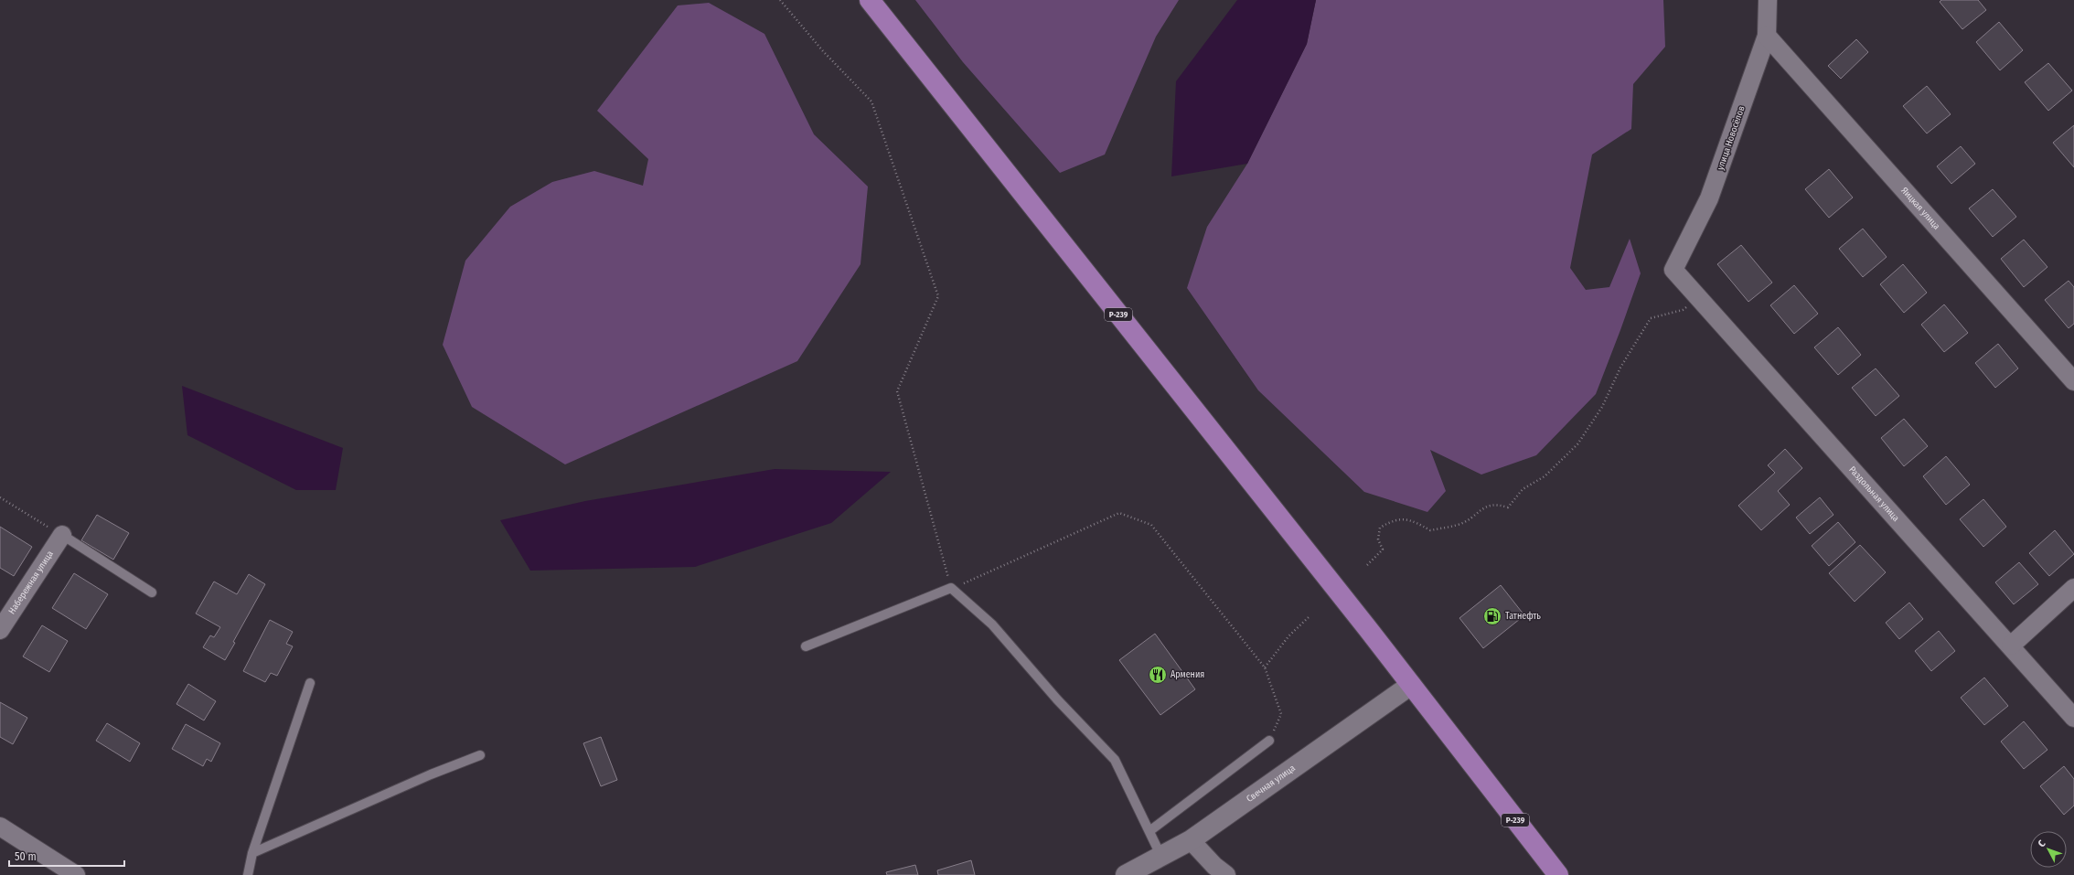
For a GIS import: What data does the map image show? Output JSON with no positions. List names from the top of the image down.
{
  "streets": {
    "highway": ["Р-239"],
    "street": [
      "улица Новосёлов",
      "Яицкая улица",
      "Раздольная улица",
      "Набережная улица",
      "Свечная улица"
    ]
  },
  "crossings": [
    ["улица Новосёлов", "Яицкая улица"],
    ["улица Новосёлов", "Раздольная улица"],
    ["Р-239", "Свечная улица"]
  ],
  "places": {
    "fuel station": ["Татнефть"],
    "restaurant": ["Армения"]
  },
  "scale_bar": "50 m",
  "north": "top left"
}
